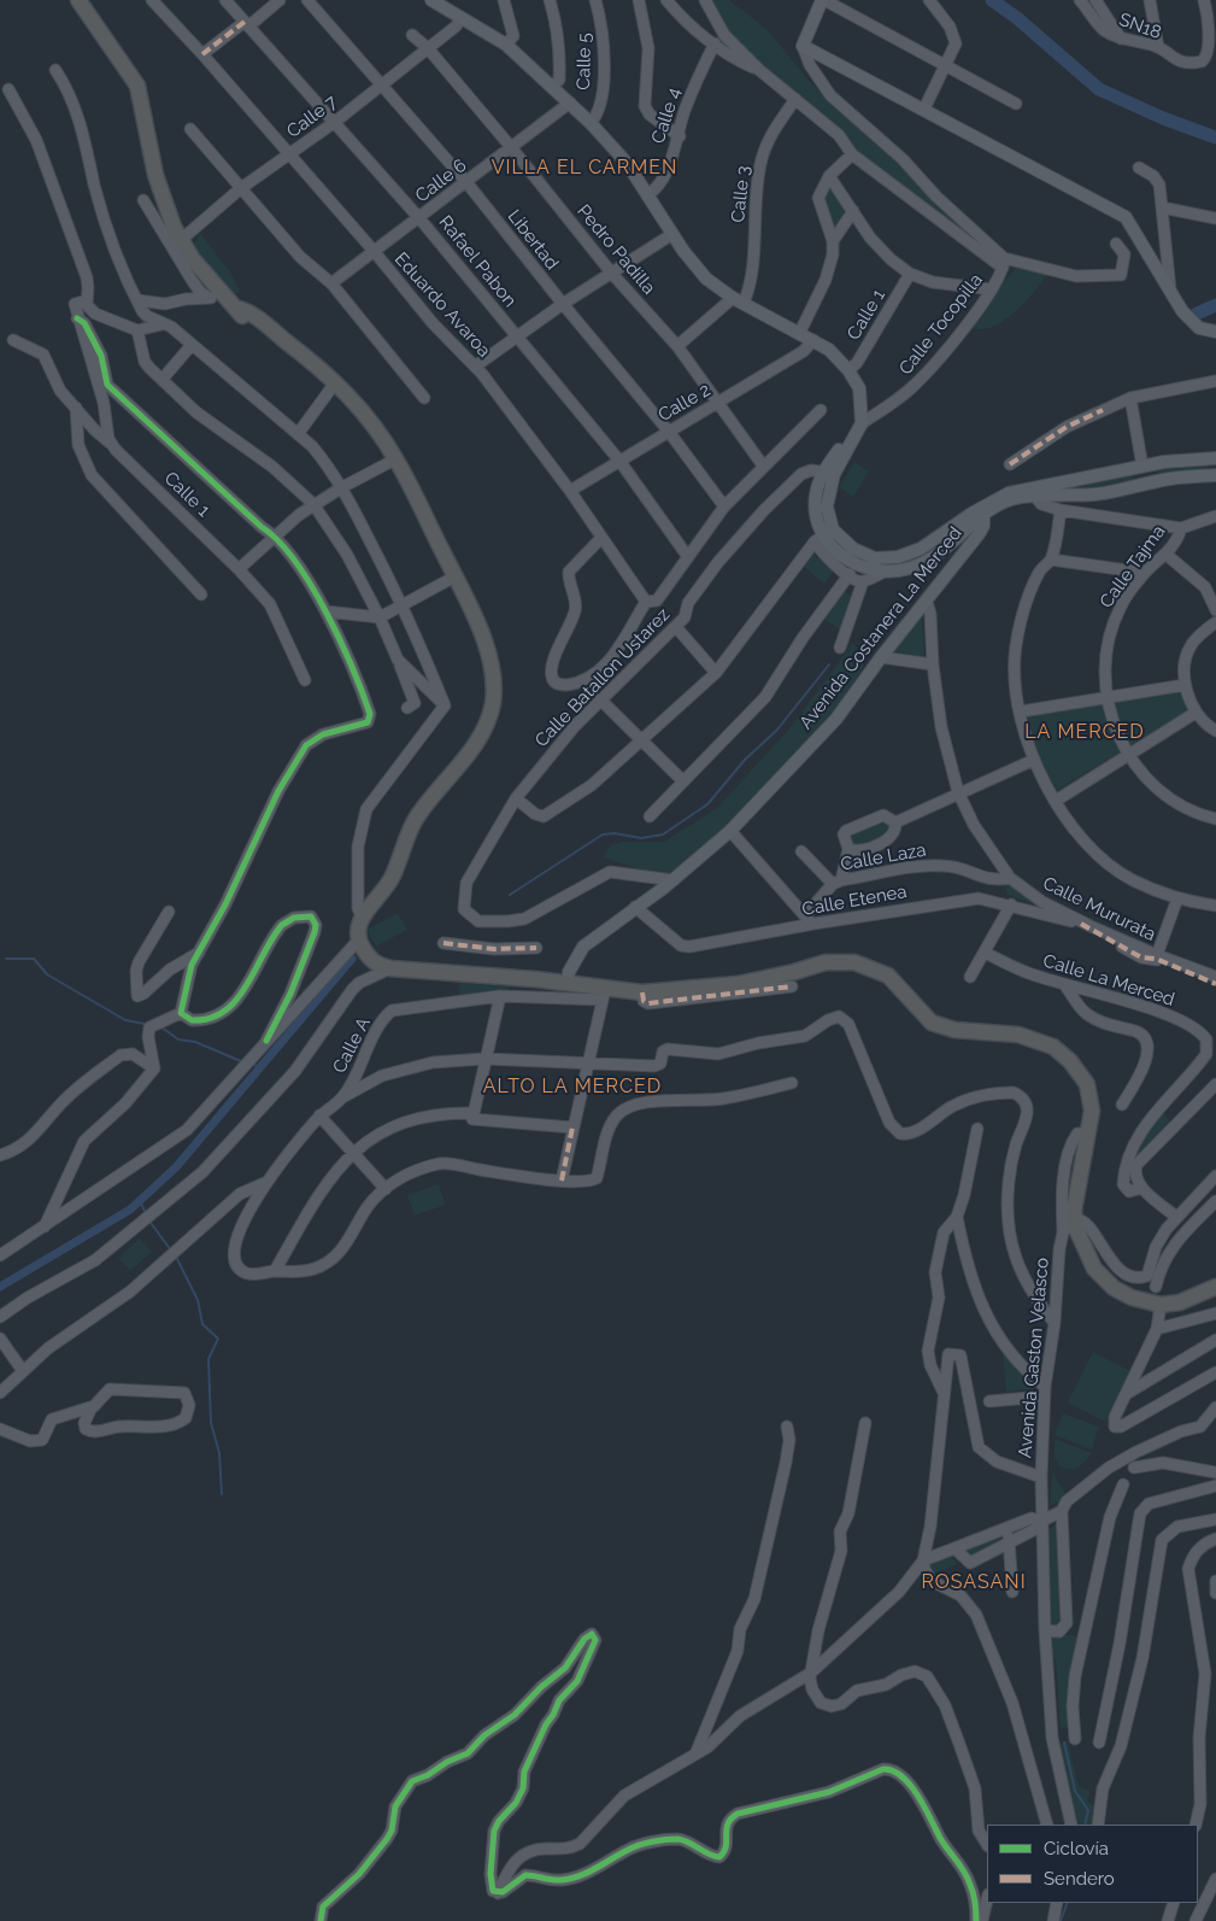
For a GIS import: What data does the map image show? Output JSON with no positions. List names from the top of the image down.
{
  "streets": {
    "main road": ["Avenida Costanera La Merced"],
    "street": [
      "SN18",
      "Calle 5",
      "Calle 4",
      "Calle 7",
      "Calle 6",
      "Calle 3",
      "Libertad",
      "Pedro Padilla",
      "Rafael Pabon",
      "Eduardo Avaroa",
      "Calle 1",
      "Calle Tocopilla",
      "Calle 2",
      "Calle Tajma",
      "Calle Batallon Ustarez",
      "Calle Laza",
      "Calle Etenea",
      "Calle Mururata",
      "Calle La Merced",
      "Calle A",
      "Avenida Gaston Velasco"
    ]
  },
  "crossings": [
    ["Calle 7", "Libertad"],
    ["Calle 7", "Pedro Padilla"],
    ["Calle 7", "Rafael Pabon"],
    ["Calle 7", "Eduardo Avaroa"],
    ["Calle 6", "Libertad"],
    ["Calle 6", "Pedro Padilla"],
    ["Calle 6", "Rafael Pabon"],
    ["Calle 6", "Eduardo Avaroa"],
    ["Libertad", "Calle 2"],
    ["Pedro Padilla", "Calle 2"],
    ["Rafael Pabon", "Calle 2"],
    ["Eduardo Avaroa", "Calle 2"],
    ["Avenida Costanera La Merced", "Calle Batallon Ustarez"],
    ["Avenida Costanera La Merced", "Calle Etenea"],
    ["Avenida Costanera La Merced", "Calle Mururata"],
    ["Calle Laza", "Calle Mururata"],
    ["Calle Etenea", "Calle Mururata"]
  ],
  "districts": [
    "VILLA EL CARMEN",
    "LA MERCED",
    "ALTO LA MERCED",
    "ROSASANI"
  ],
  "legend": ["Ciclovía", "Sendero"]
}
